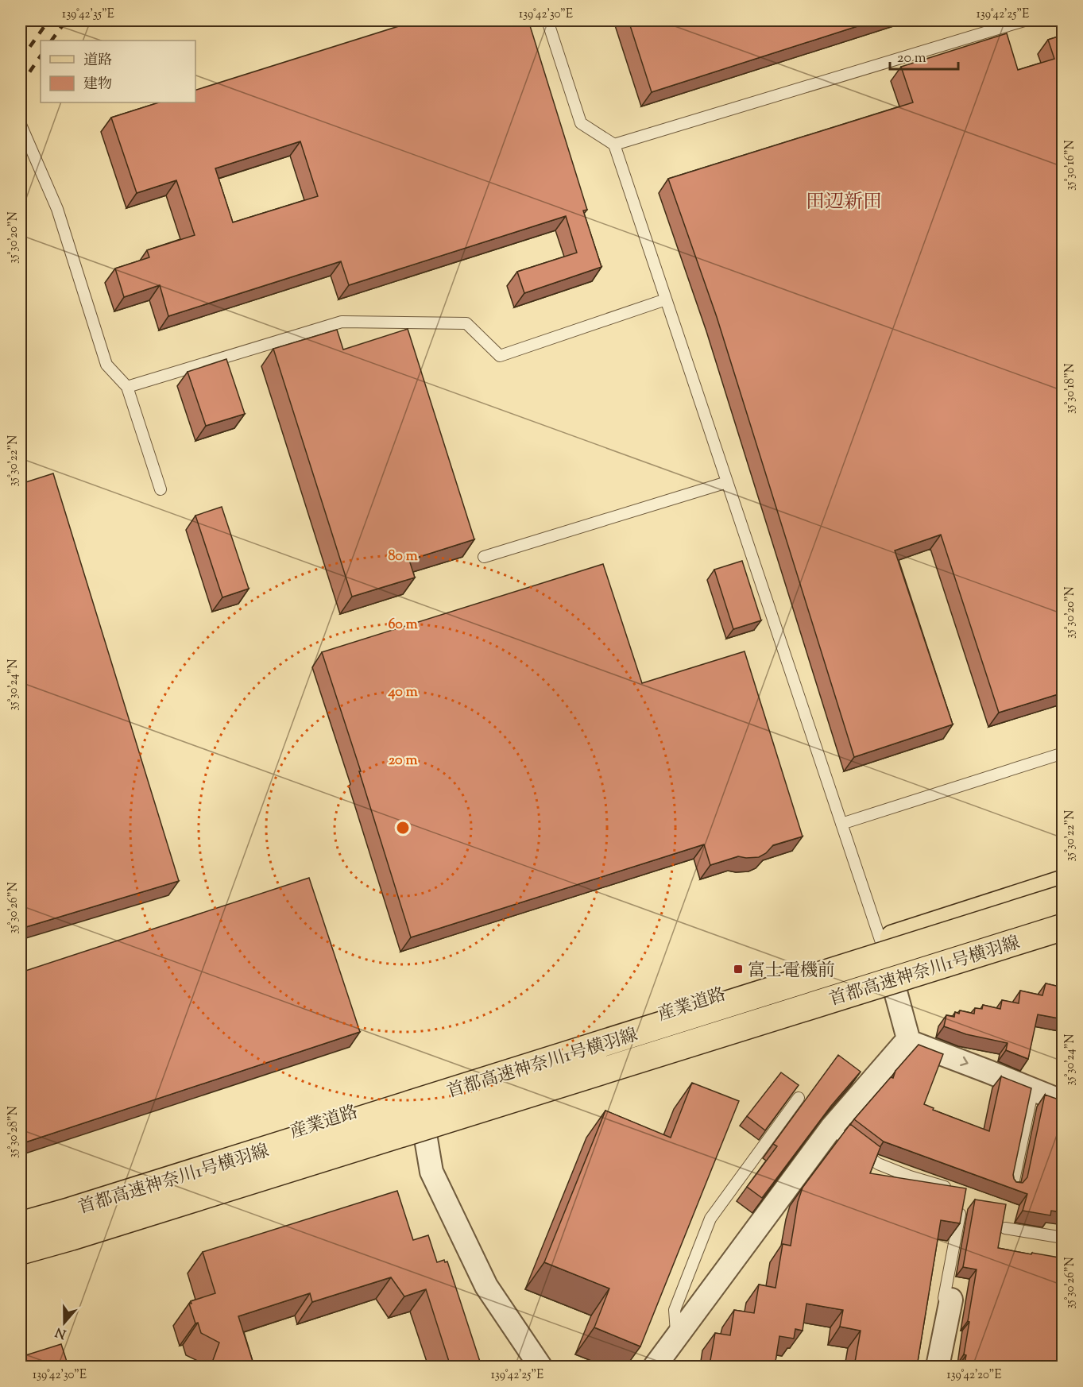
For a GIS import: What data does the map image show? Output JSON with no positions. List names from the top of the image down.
{
  "streets": {
    "main road": ["首都高速神奈川1号横羽線", "産業道路"]
  },
  "districts": ["田辺新田"],
  "places": {
    "transit": ["富士電機前"]
  },
  "legend": ["道路", "建物"],
  "scale_bar": "20 m",
  "north": "bottom",
  "coordinates": [
    "139°42'35\"E",
    "139°42'30\"E",
    "139°42'25\"E",
    "35°30'16\"N",
    "35°30'20\"N",
    "35°30'18\"N",
    "35°30'22\"N",
    "35°30'24\"N",
    "35°30'26\"N",
    "35°30'28\"N",
    "139°42'20\"E"
  ],
  "rings": [
    "80 m",
    "60 m",
    "40 m",
    "20 m"
  ]
}
